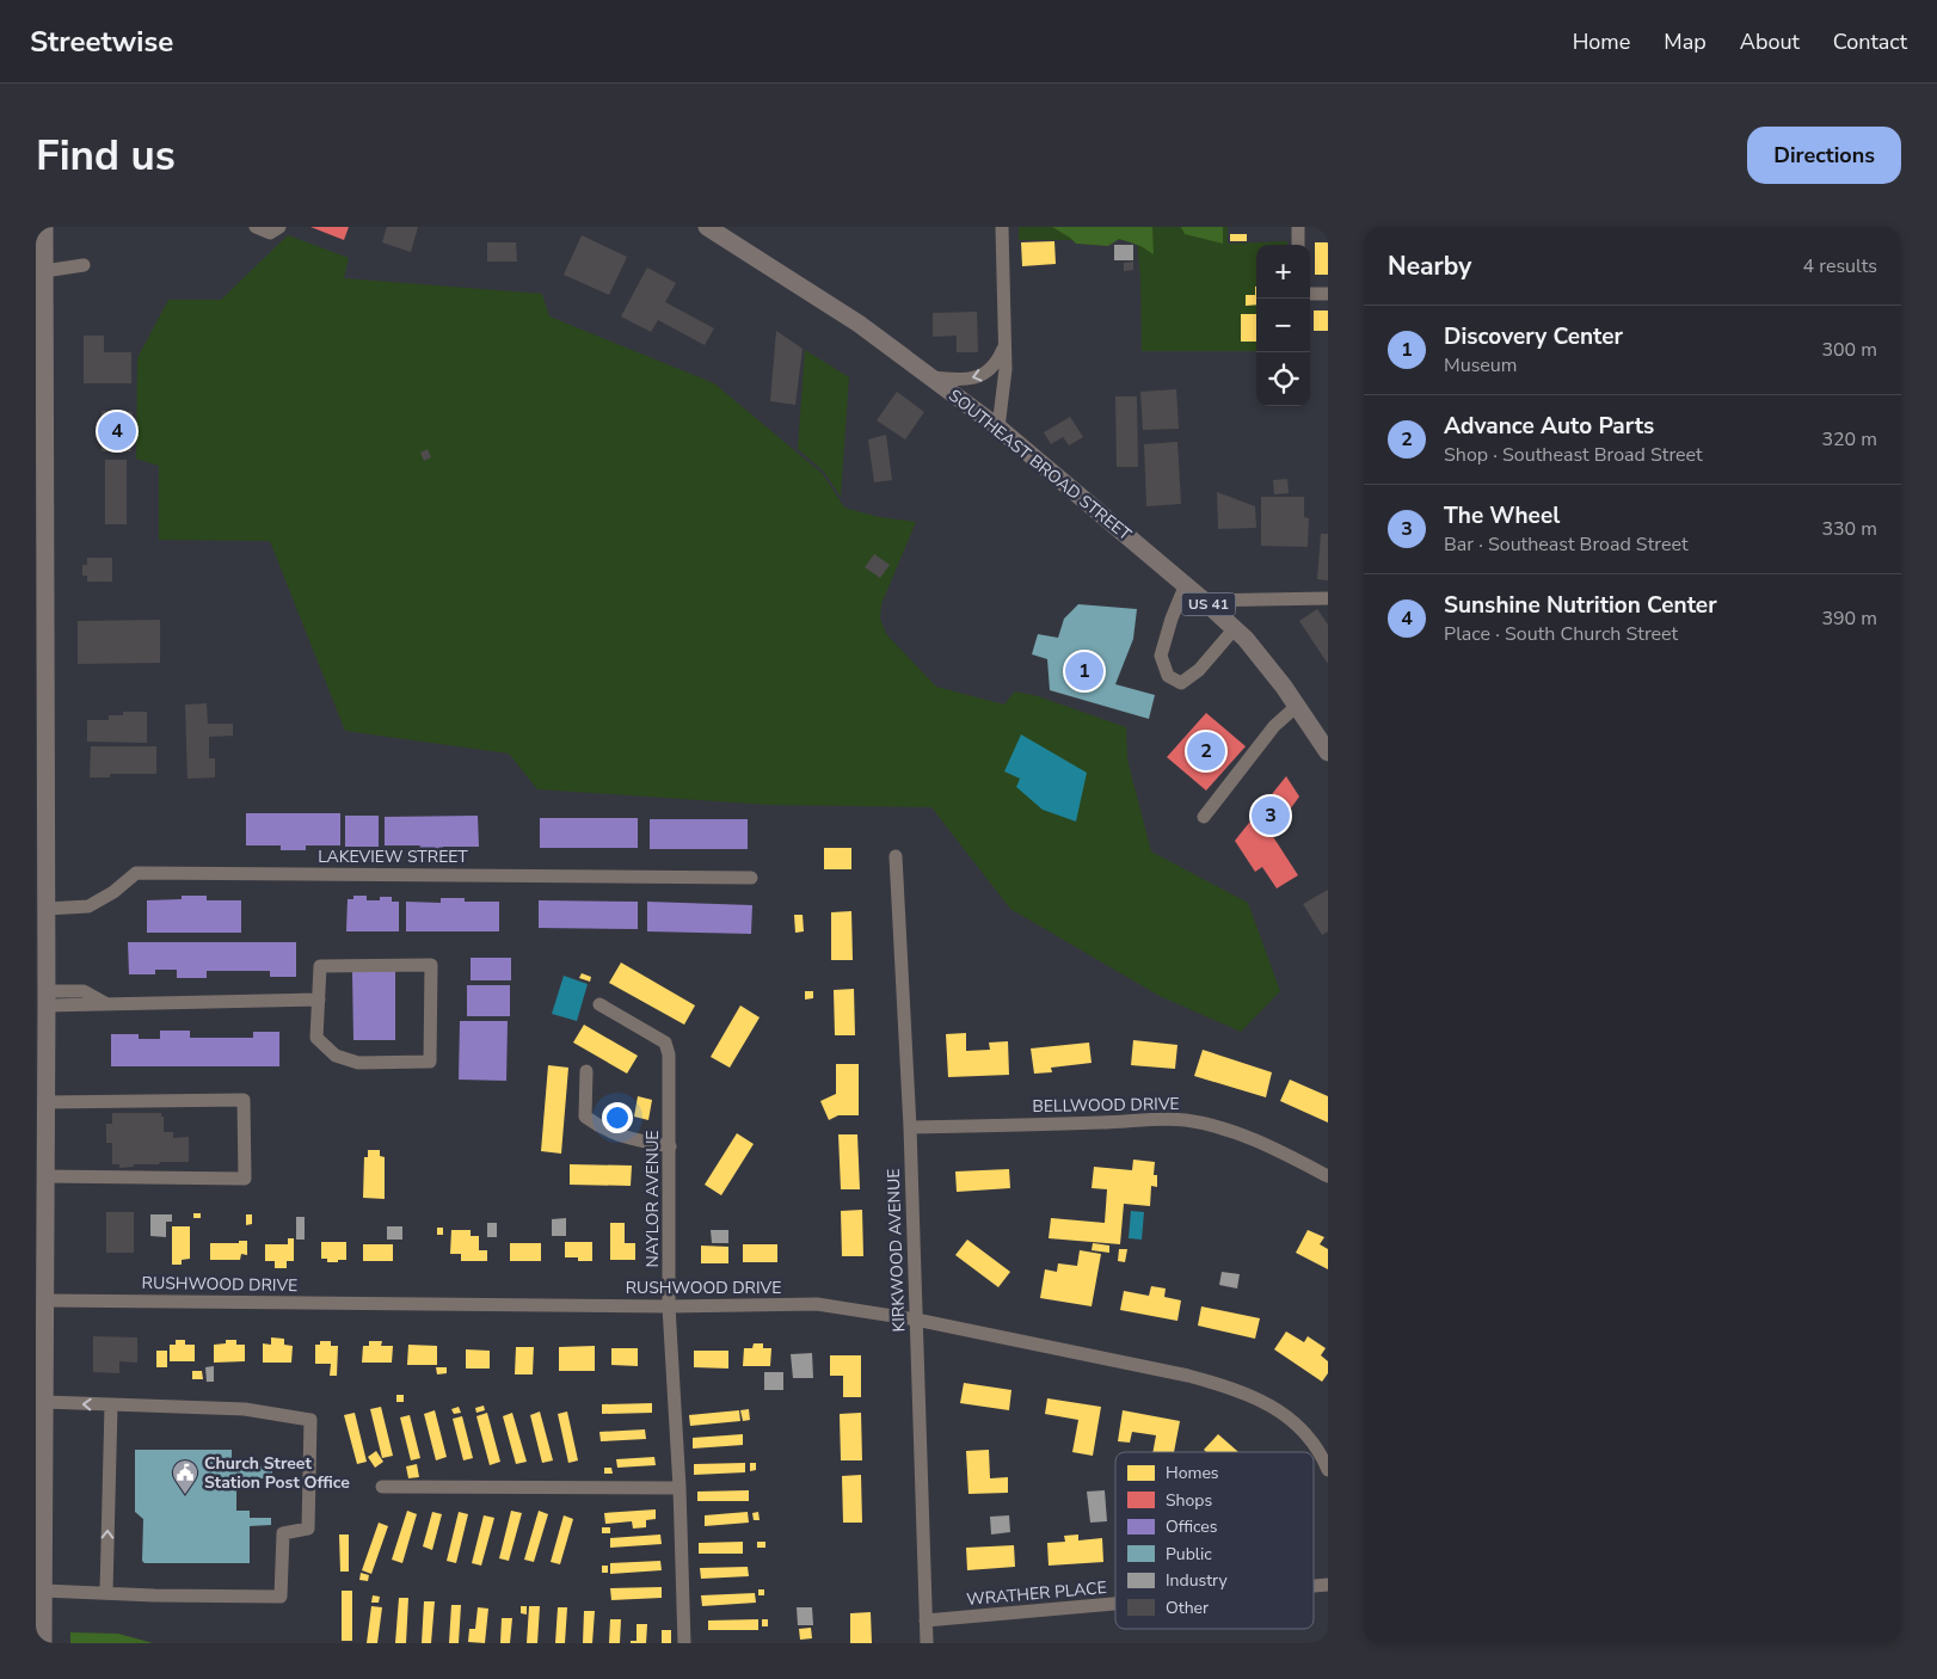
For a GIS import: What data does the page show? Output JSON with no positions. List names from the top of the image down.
{
  "streets": {
    "main road": ["SOUTHEAST BROAD STREET", "US 41"],
    "street": [
      "LAKEVIEW STREET",
      "BELLWOOD DRIVE",
      "NAYLOR AVENUE",
      "KIRKWOOD AVENUE",
      "RUSHWOOD DRIVE",
      "WRATHER PLACE"
    ]
  },
  "crossings": [
    ["BELLWOOD DRIVE", "KIRKWOOD AVENUE"],
    ["NAYLOR AVENUE", "RUSHWOOD DRIVE"],
    ["KIRKWOOD AVENUE", "RUSHWOOD DRIVE"],
    ["KIRKWOOD AVENUE", "WRATHER PLACE"]
  ],
  "places": {
    "public building": ["Church Street Station Post Office"]
  },
  "legend": [
    "Homes",
    "Shops",
    "Offices",
    "Public",
    "Industry",
    "Other"
  ],
  "page": {
    "header": "Streetwise",
    "nav": [
      "Home",
      "Map",
      "About",
      "Contact"
    ],
    "buttons": "Directions",
    "title": "Find us",
    "heading": ["Nearby", "4 results"],
    "map_buttons": ["+", "−"],
    "list": [
      {
        "mark": "1",
        "name": "Discovery Center",
        "note": "Museum",
        "value": "300 m"
      },
      {
        "mark": "2",
        "name": "Advance Auto Parts",
        "note": "Shop · Southeast Broad Street",
        "value": "320 m"
      },
      {
        "mark": "3",
        "name": "The Wheel",
        "note": "Bar · Southeast Broad Street",
        "value": "330 m"
      },
      {
        "mark": "4",
        "name": "Sunshine Nutrition Center",
        "note": "Place · South Church Street",
        "value": "390 m"
      }
    ],
    "pins": [
      "4",
      "1",
      "2",
      "3"
    ]
  }
}
